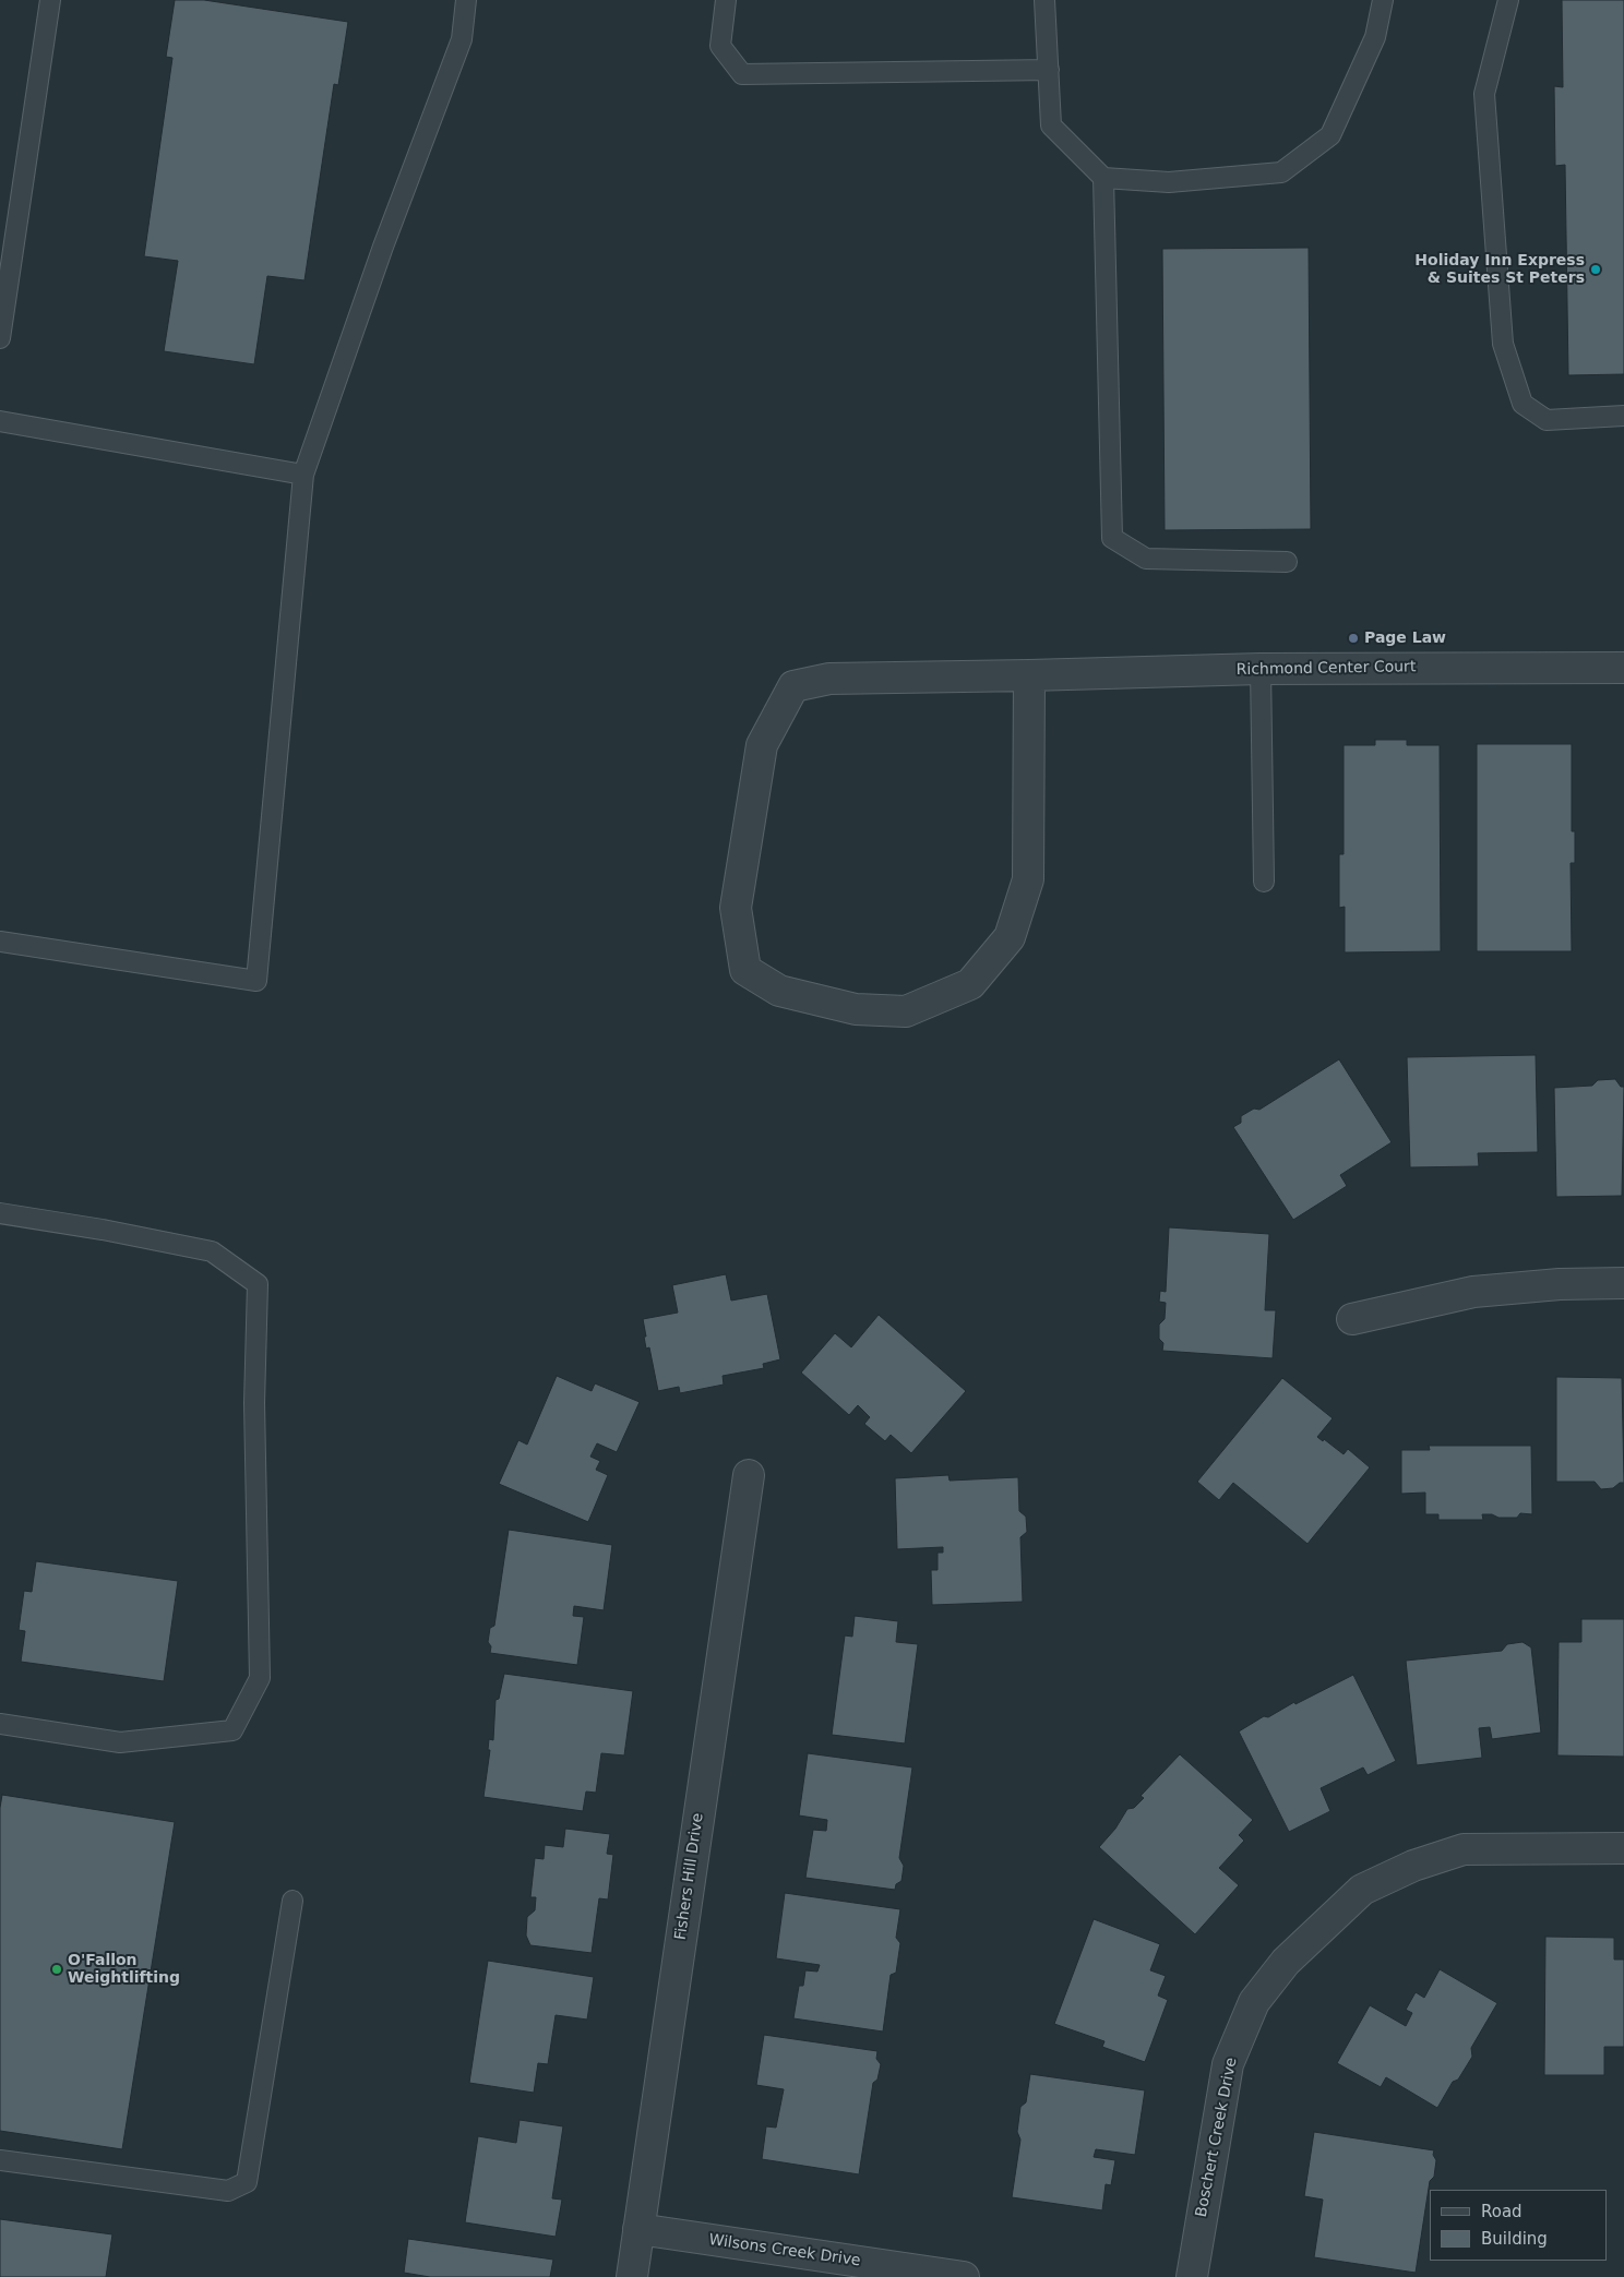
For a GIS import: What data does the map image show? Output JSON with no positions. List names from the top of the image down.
{
  "streets": {
    "street": [
      "Richmond Center Court",
      "Fishers Hill Drive",
      "Boschert Creek Drive",
      "Wilsons Creek Drive"
    ]
  },
  "crossings": [
    ["Fishers Hill Drive", "Wilsons Creek Drive"]
  ],
  "places": ["Holiday Inn Express & Suites St Peters", "Page Law", "O'Fallon Weightlifting"],
  "legend": ["Road", "Building"]
}
